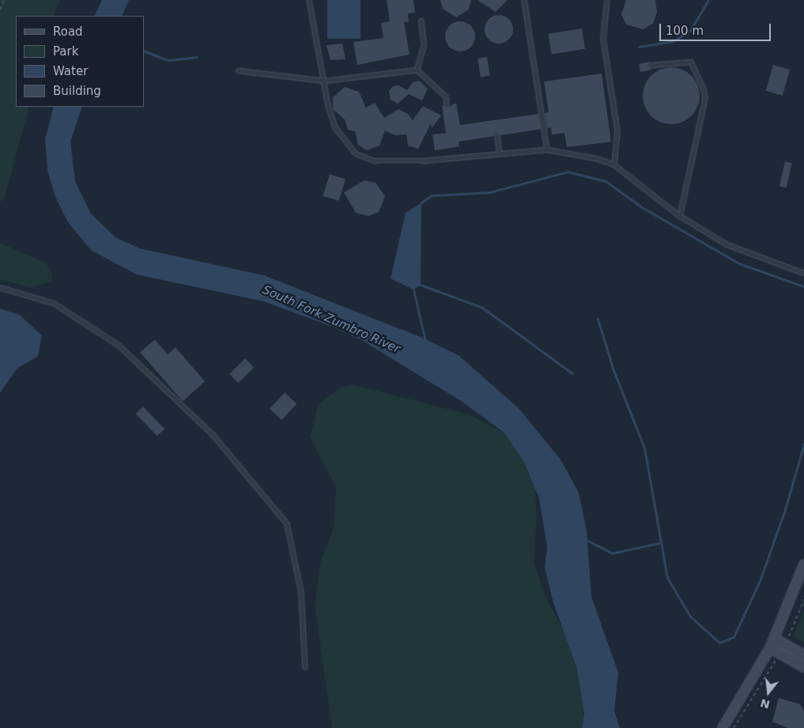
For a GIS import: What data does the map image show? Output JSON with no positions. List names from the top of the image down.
{
  "water": ["South Fork Zumbro River"],
  "legend": [
    "Road",
    "Park",
    "Water",
    "Building"
  ],
  "scale_bar": "100 m",
  "north": "bottom"
}
